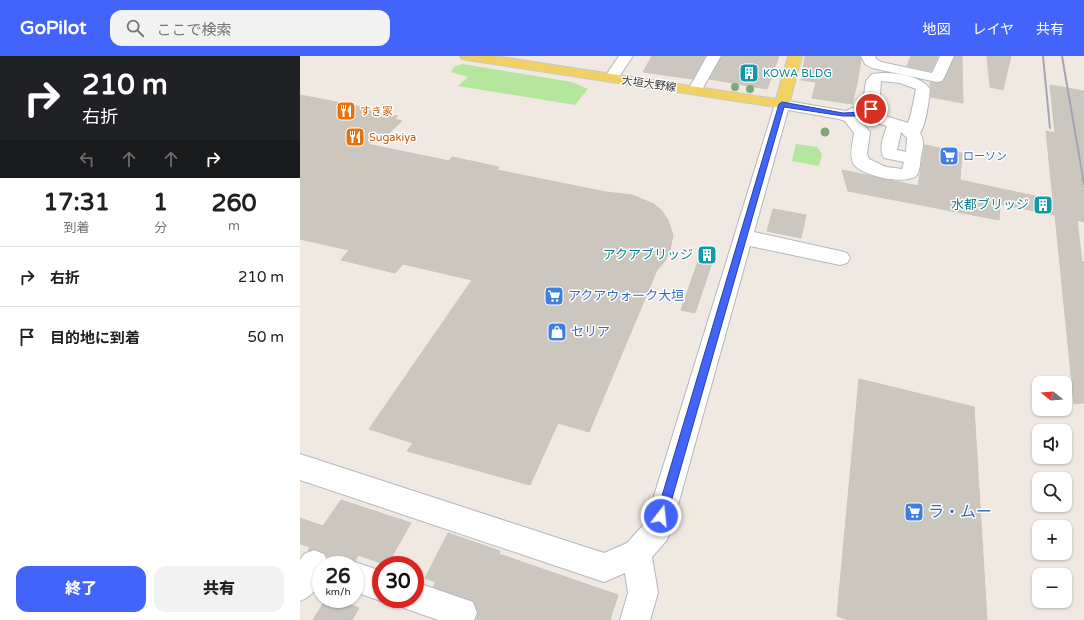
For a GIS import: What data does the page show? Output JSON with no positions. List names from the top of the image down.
{
  "streets": {
    "main road": ["大垣大野線"]
  },
  "places": {
    "building": ["KOWA BLDG", "水都ブリッジ", "アクアブリッジ"],
    "restaurant": ["すき家", "Sugakiya"],
    "supermarket": ["ローソン", "アクアウォーク大垣", "ラ・ムー"],
    "shop": ["セリア"]
  },
  "north": "left",
  "page": {
    "header": "GoPilot",
    "search": "ここで検索",
    "nav": ["地図", "レイヤ", "共有"],
    "turn": ["210 m", "右折"],
    "eta": [
      "17:31",
      "到着",
      "1",
      "分",
      "260",
      "m"
    ],
    "list": [
      {
        "name": "右折",
        "value": "210 m"
      },
      {
        "name": "目的地に到着",
        "value": "50 m"
      }
    ],
    "map_buttons": ["+", "−"],
    "speed": "26 km/h",
    "limit": "30",
    "buttons": ["終了", "共有"]
  }
}
